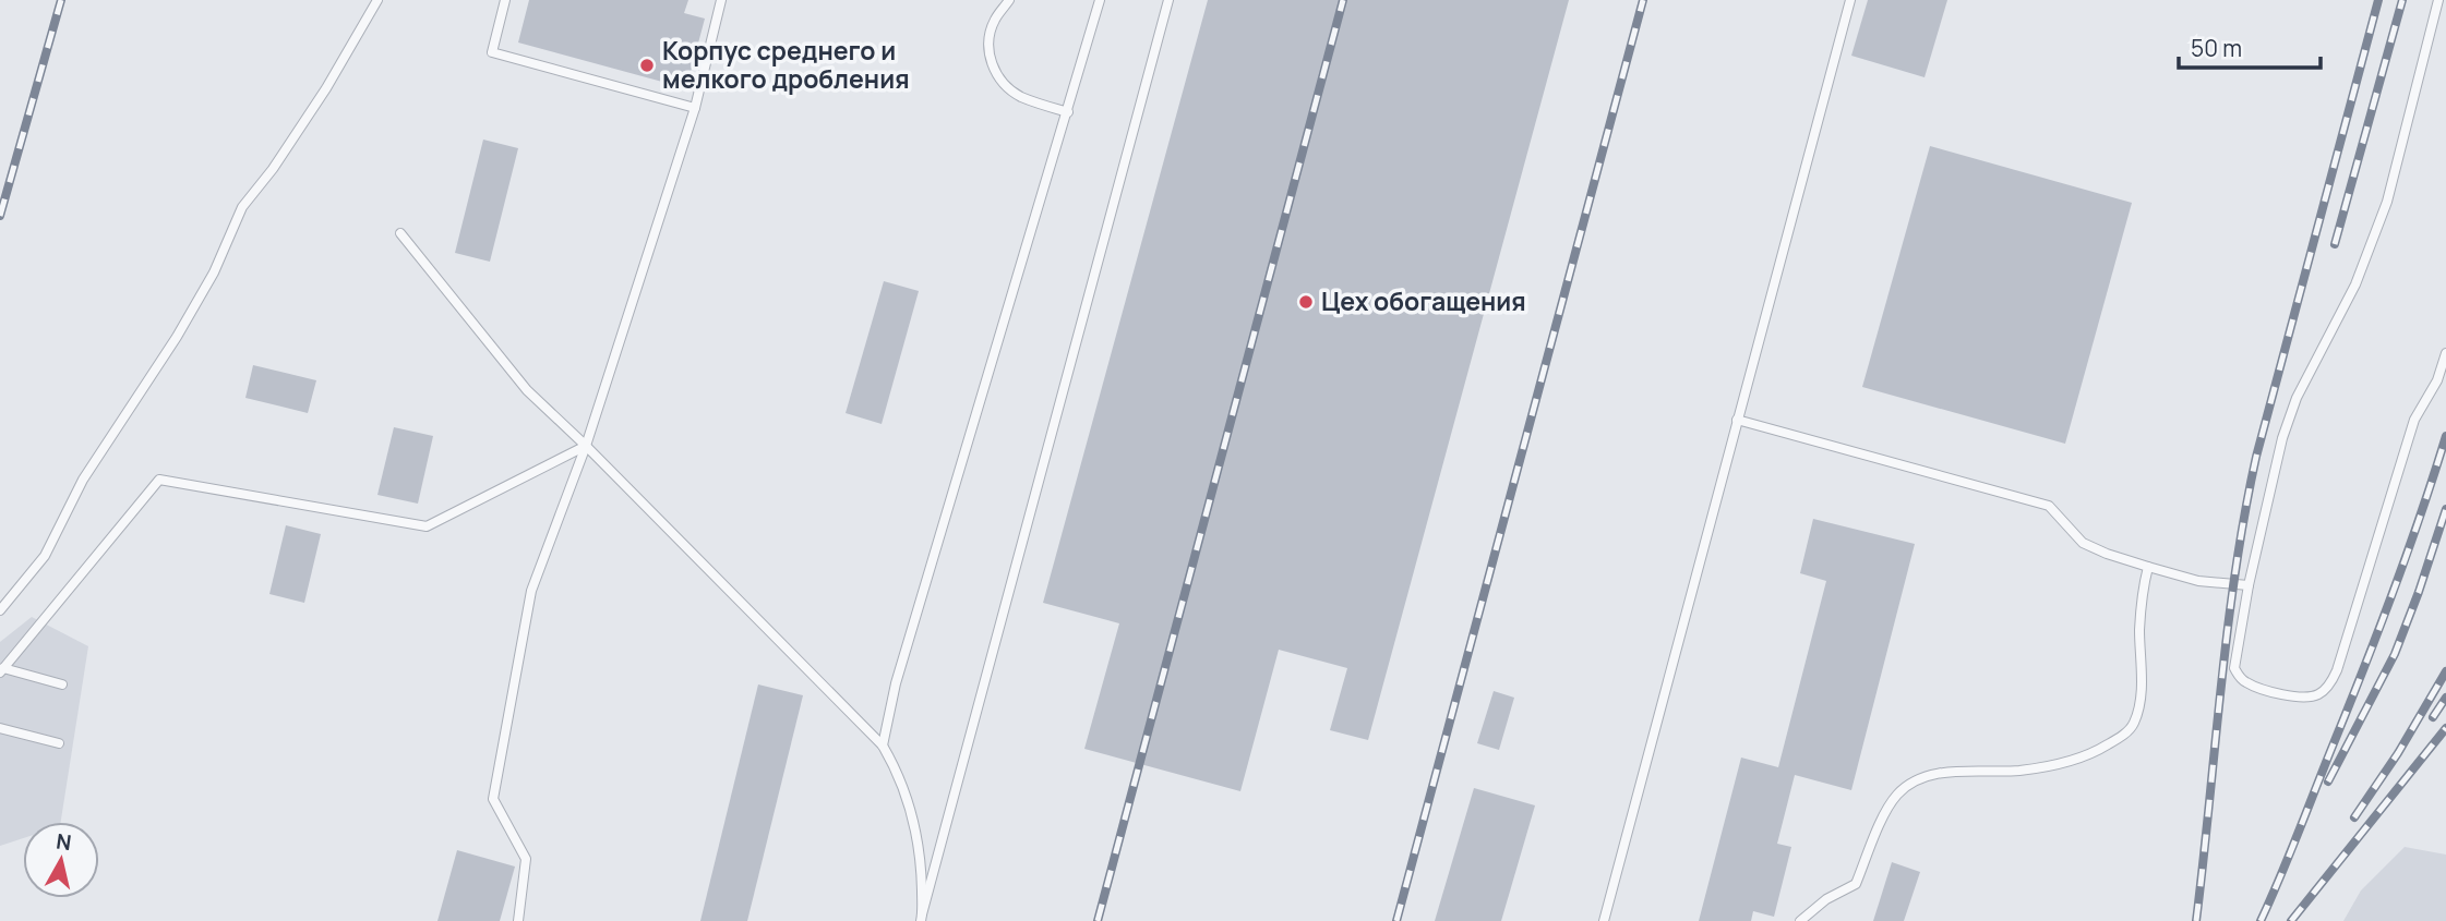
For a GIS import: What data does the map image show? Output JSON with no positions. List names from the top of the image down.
{
  "places": ["Корпус среднего и мелкого дробления", "Цех обогащения"],
  "scale_bar": "50 m",
  "north": "top"
}
